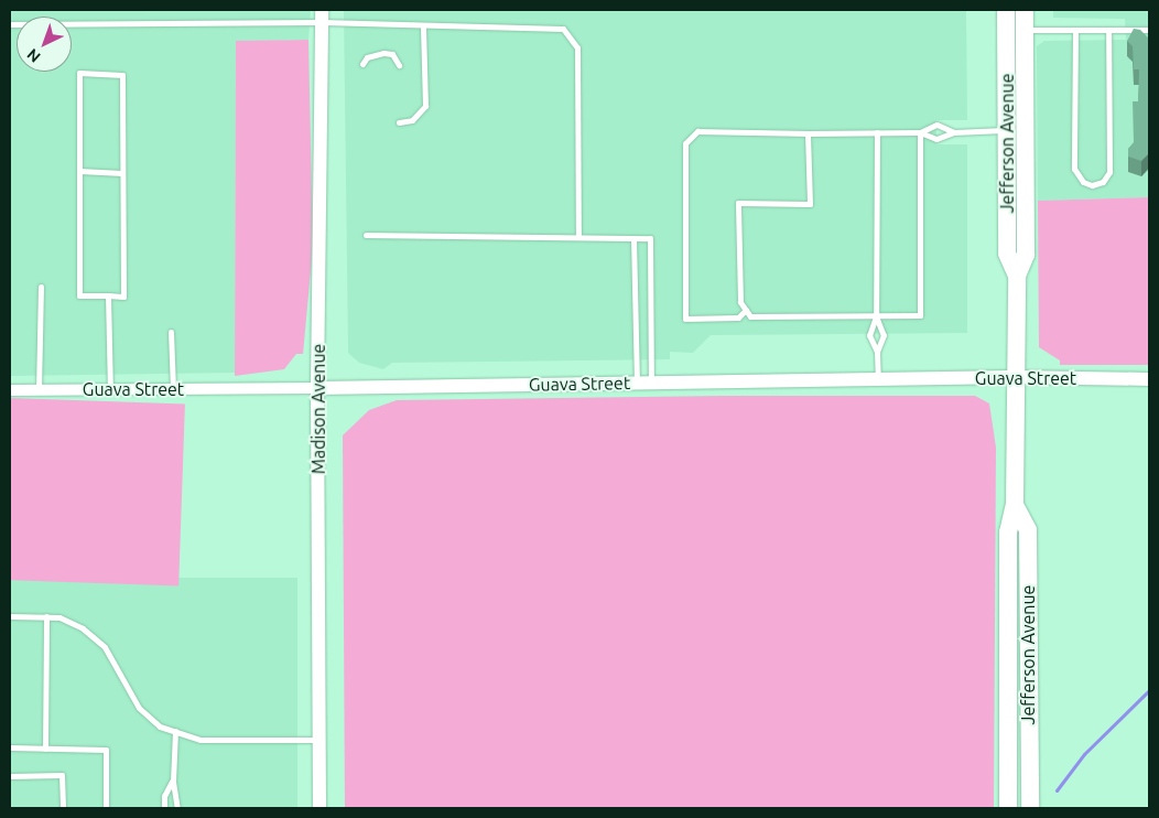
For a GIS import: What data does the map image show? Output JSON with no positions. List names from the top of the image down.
{
  "streets": {
    "main road": ["Jefferson Avenue"],
    "street": ["Guava Street", "Madison Avenue"]
  },
  "crossings": [
    ["Jefferson Avenue", "Guava Street"],
    ["Guava Street", "Madison Avenue"]
  ],
  "north": "bottom left"
}
